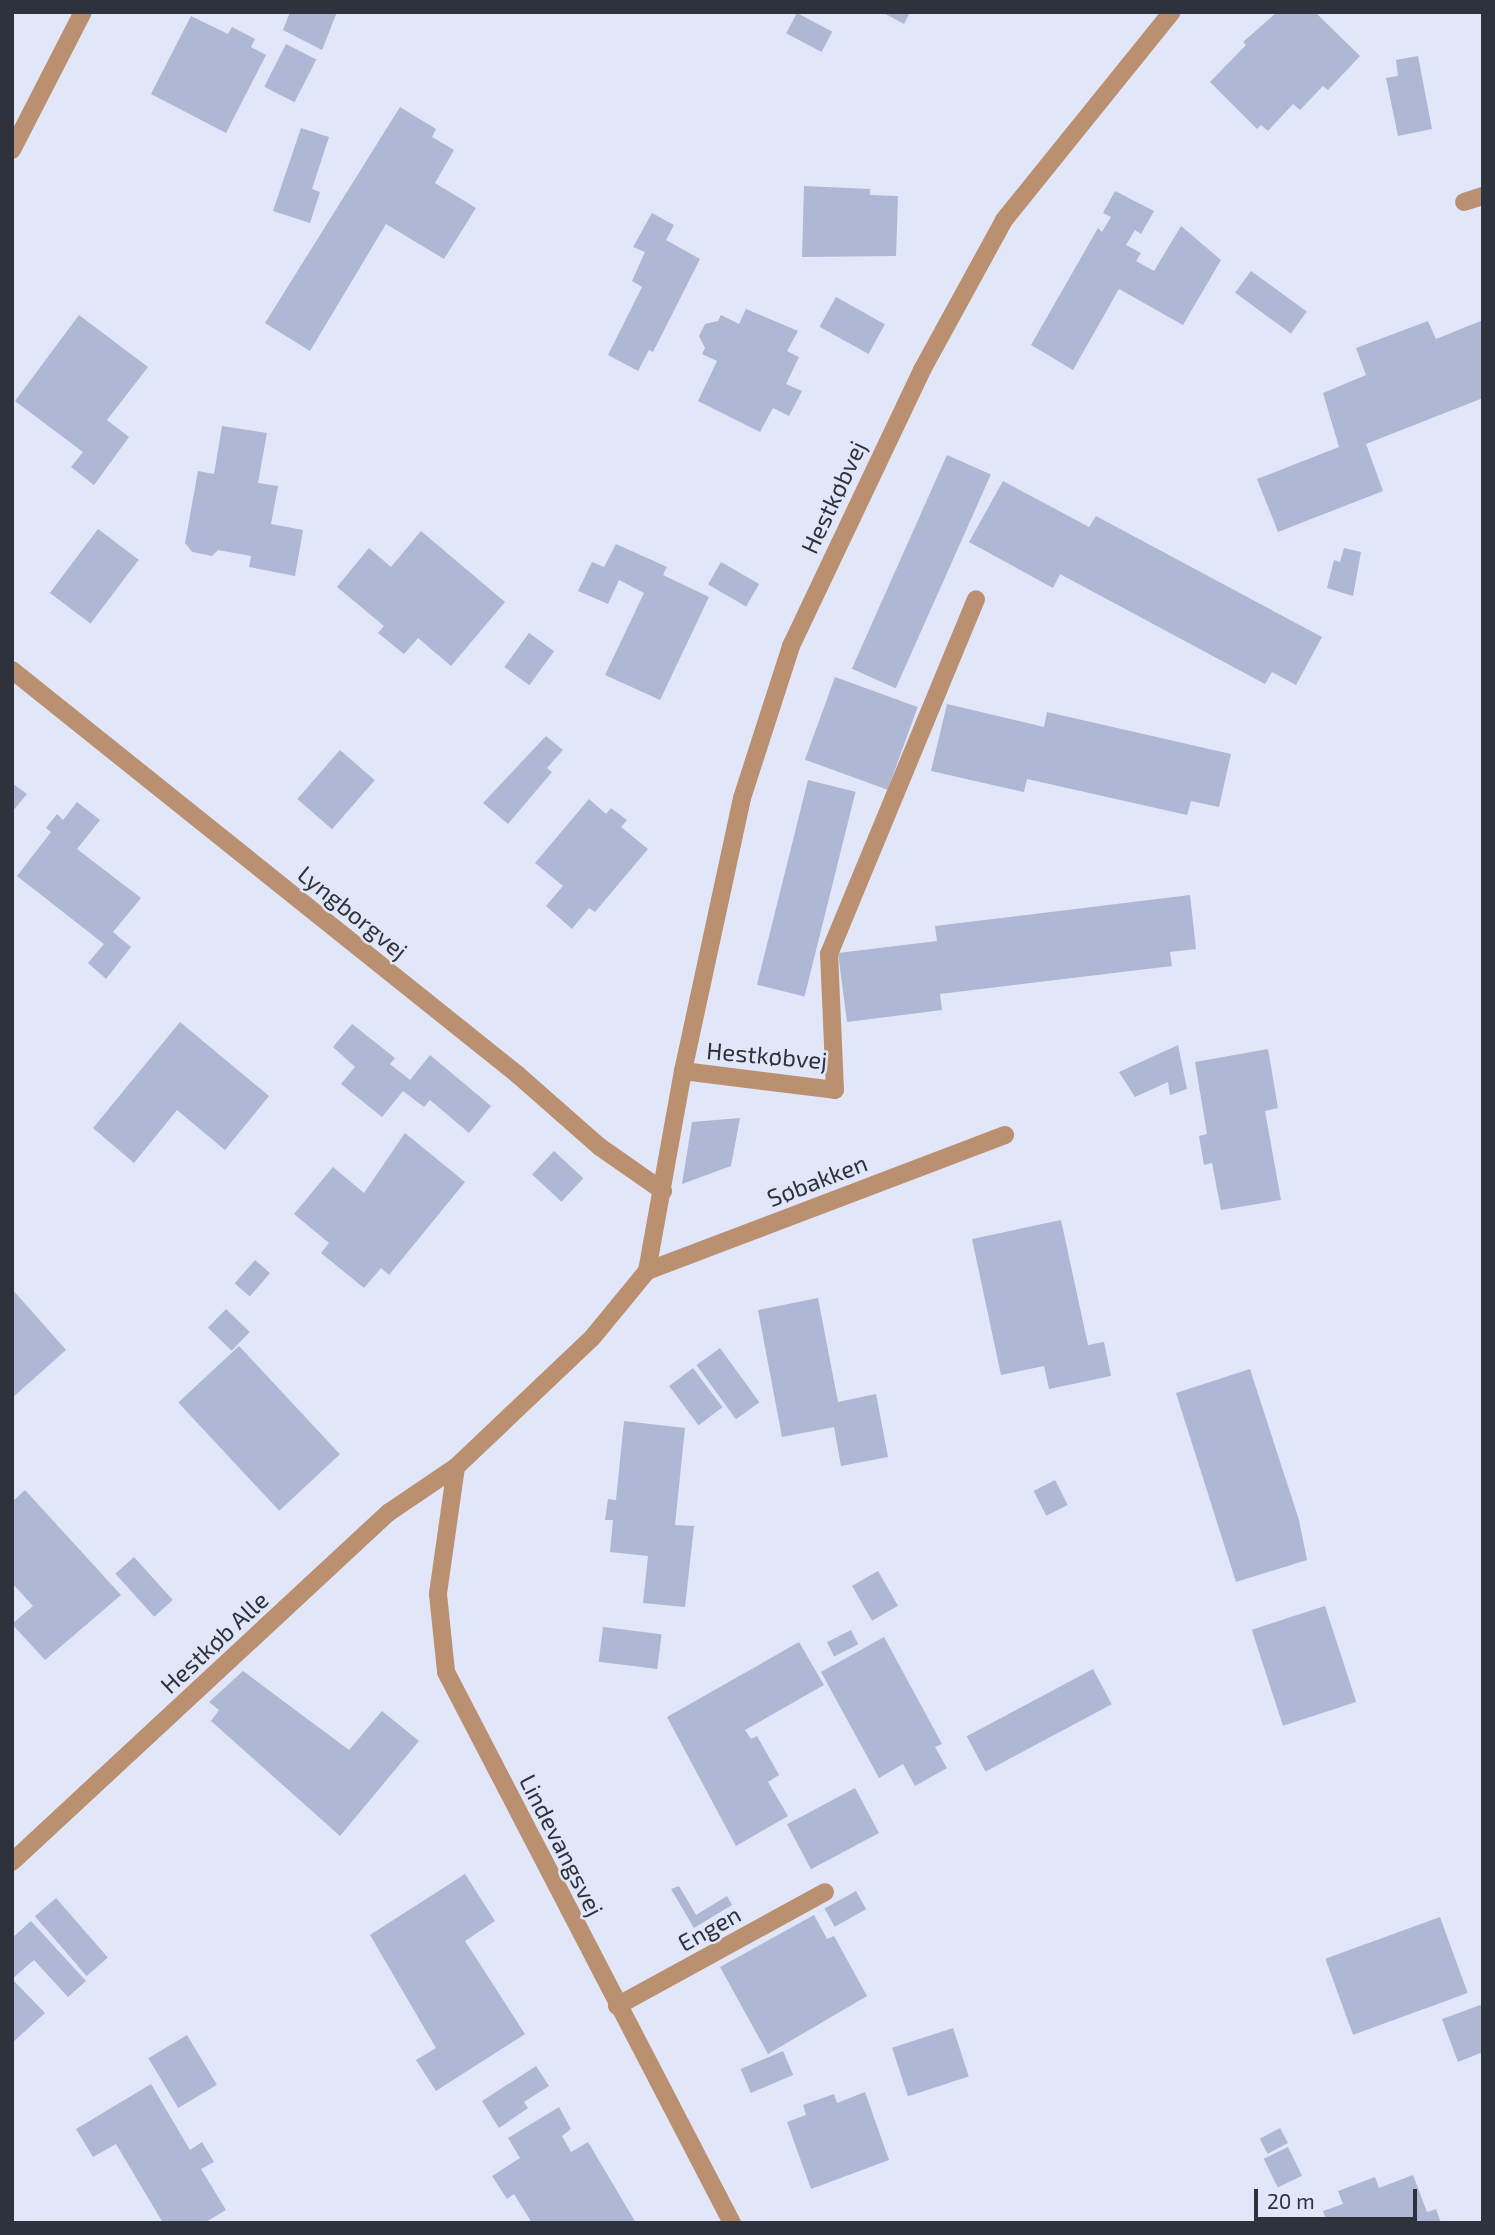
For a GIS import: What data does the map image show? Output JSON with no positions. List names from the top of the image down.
{
  "streets": {
    "street": [
      "Hestkøbvej",
      "Lyngborgvej",
      "Søbakken",
      "Hestkøb Alle",
      "Lindevangsvej",
      "Engen"
    ]
  },
  "crossings": [
    ["Hestkøbvej", "Lyngborgvej"],
    ["Hestkøbvej", "Søbakken"],
    ["Hestkøbvej", "Hestkøb Alle"],
    ["Hestkøbvej", "Lindevangsvej"],
    ["Hestkøb Alle", "Lindevangsvej"],
    ["Lindevangsvej", "Engen"]
  ],
  "scale_bar": "20 m"
}
